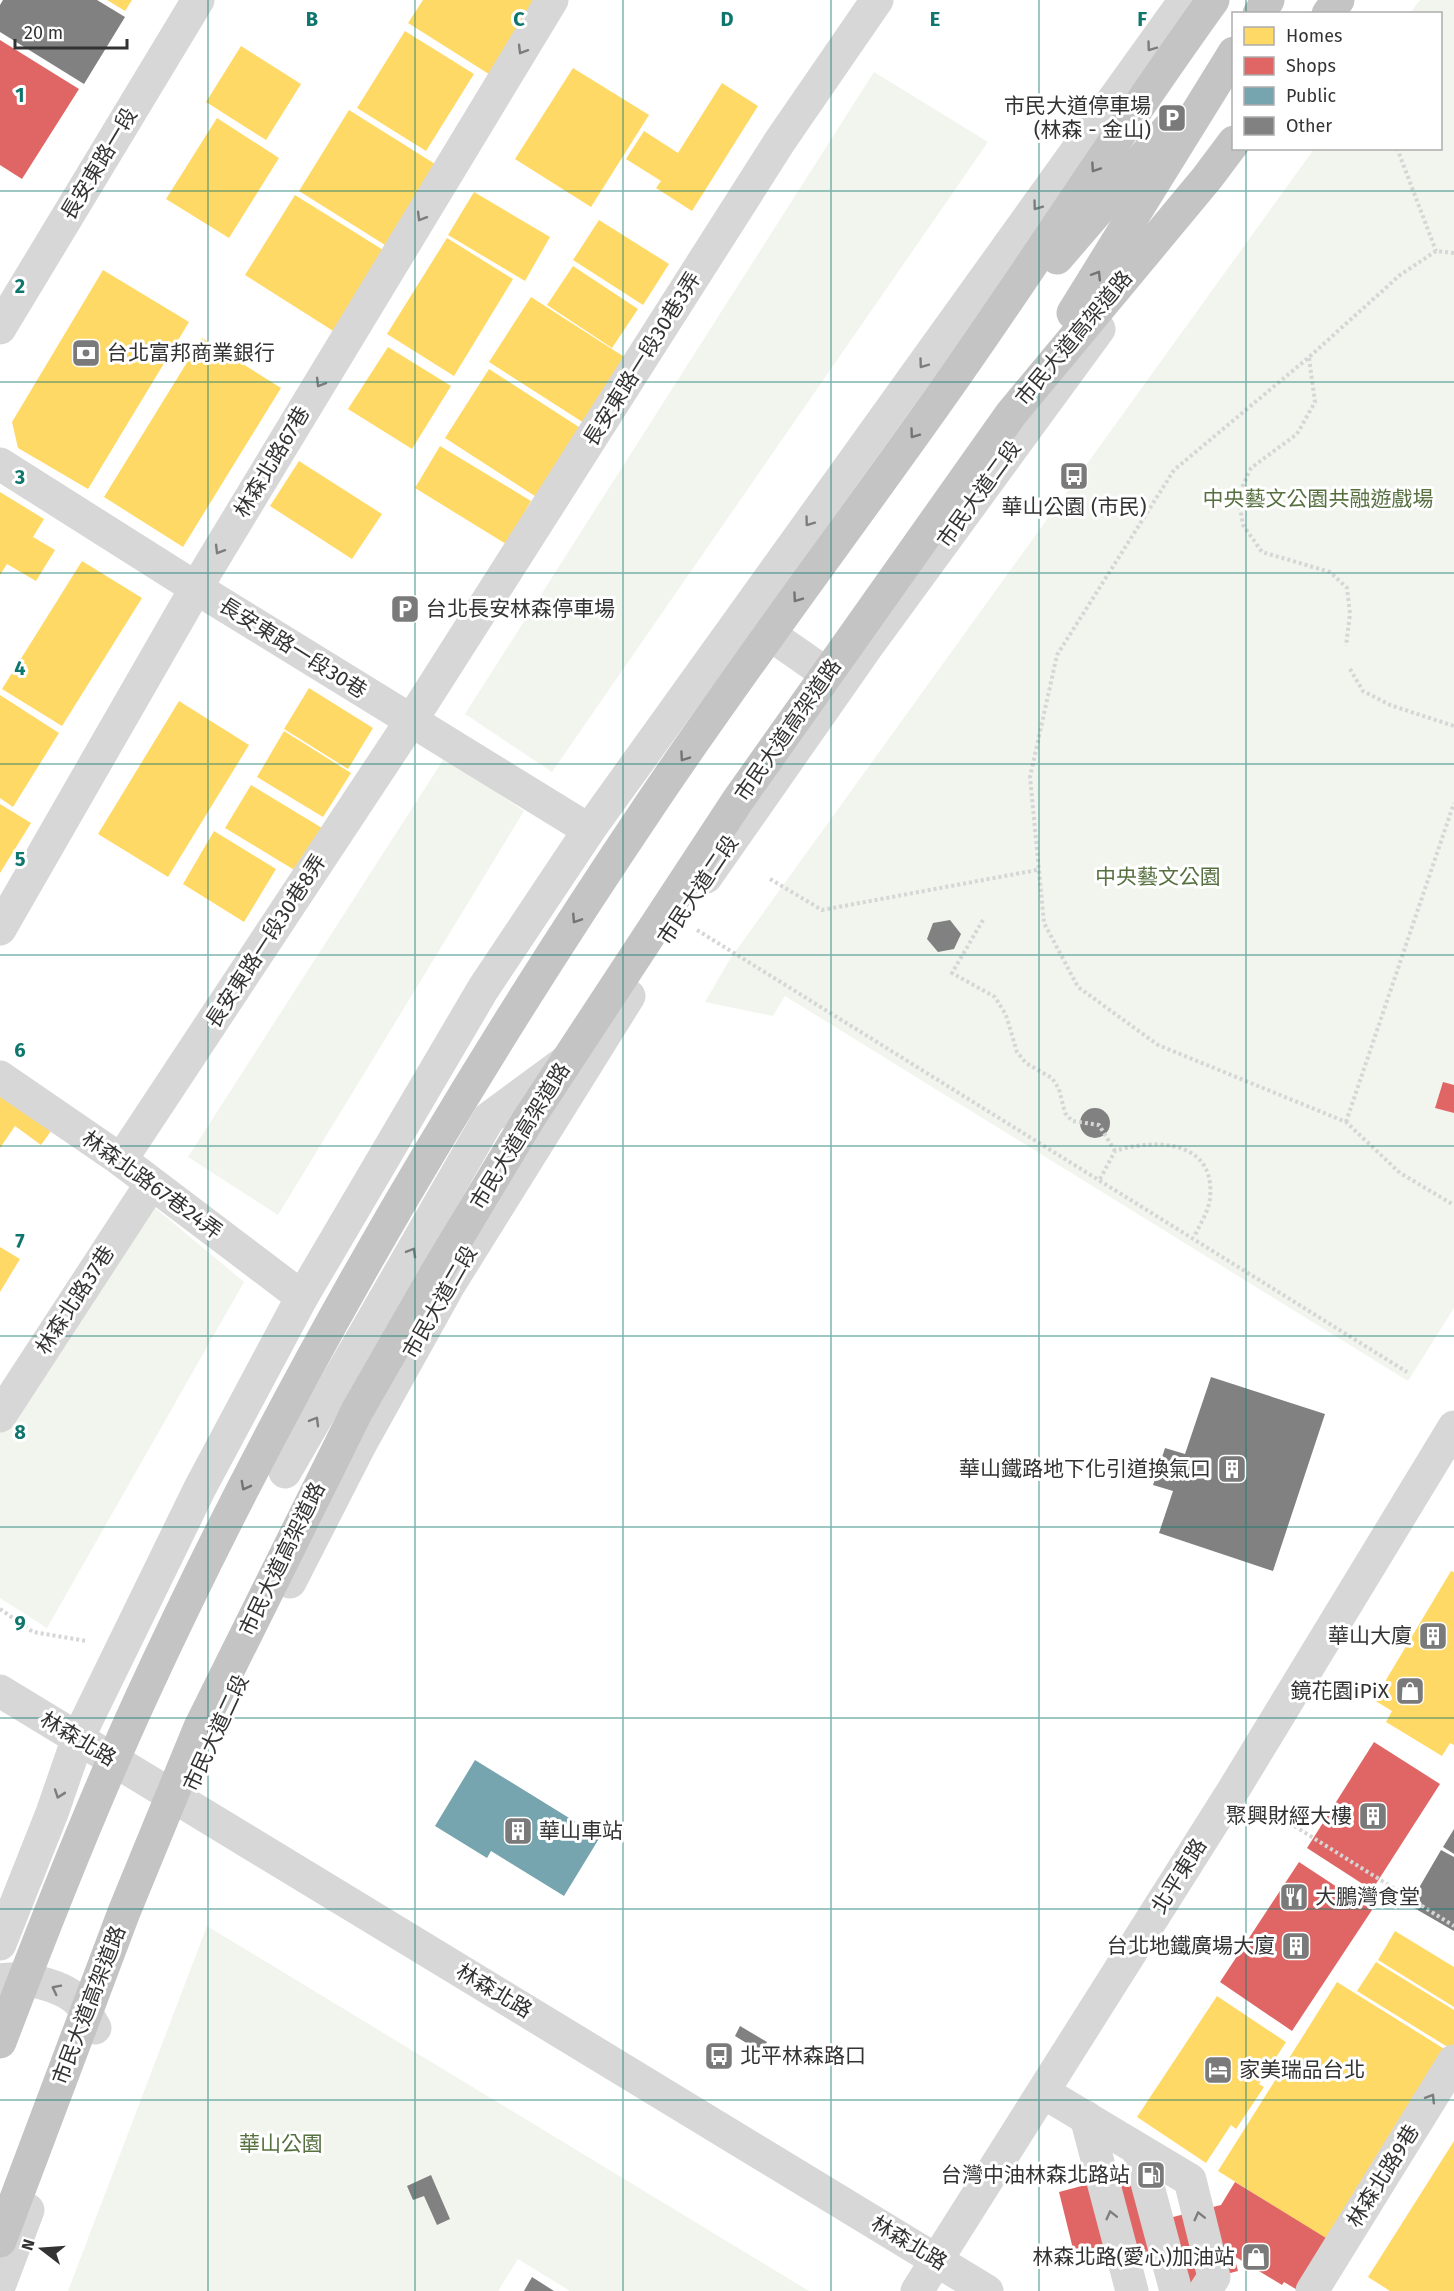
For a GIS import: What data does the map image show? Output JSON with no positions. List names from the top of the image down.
{
  "streets": {
    "highway": ["市民大道高架道路"],
    "street": [
      "長安東路一段",
      "長安東路一段30巷3弄",
      "林森北路67巷",
      "市民大道二段",
      "長安東路一段30巷",
      "長安東路一段30巷8弄",
      "林森北路67巷24弄",
      "林森北路37巷",
      "林森北路",
      "北平東路",
      "林森北路9巷"
    ]
  },
  "crossings": [
    ["長安東路一段30巷3弄", "長安東路一段30巷"],
    ["長安東路一段30巷3弄", "長安東路一段30巷8弄"],
    ["林森北路67巷", "長安東路一段30巷"],
    ["市民大道二段", "林森北路"],
    ["長安東路一段30巷", "長安東路一段30巷8弄"],
    ["長安東路一段30巷8弄", "林森北路67巷24弄"],
    ["林森北路67巷24弄", "林森北路37巷"],
    ["林森北路", "北平東路"]
  ],
  "one_way": ["林森北路67巷", "林森北路9巷"],
  "parks": ["中央藝文公園共融遊戲場", "中央藝文公園", "華山公園"],
  "places": {
    "parking": ["市民大道停車場 (林森 - 金山)", "台北長安林森停車場"],
    "bank": ["台北富邦商業銀行"],
    "bus stop": ["華山公園 (市民)", "北平林森路口"],
    "building": [
      "華山鐵路地下化引道換氣口",
      "華山大廈",
      "聚興財經大樓",
      "華山車站",
      "台北地鐵廣場大廈"
    ],
    "shop": ["鏡花園iPiX", "林森北路(愛心)加油站"],
    "restaurant": ["大鵬灣食堂"],
    "hotel": ["家美瑞品台北"],
    "fuel station": ["台灣中油林森北路站"]
  },
  "legend": [
    "Homes",
    "Shops",
    "Public",
    "Other"
  ],
  "scale_bar": "20 m",
  "north": "left",
  "grid": {
    "columns": [
      "B",
      "C",
      "D",
      "E",
      "F"
    ],
    "rows": [
      "1",
      "2",
      "3",
      "4",
      "5",
      "6",
      "7",
      "8",
      "9"
    ]
  }
}
